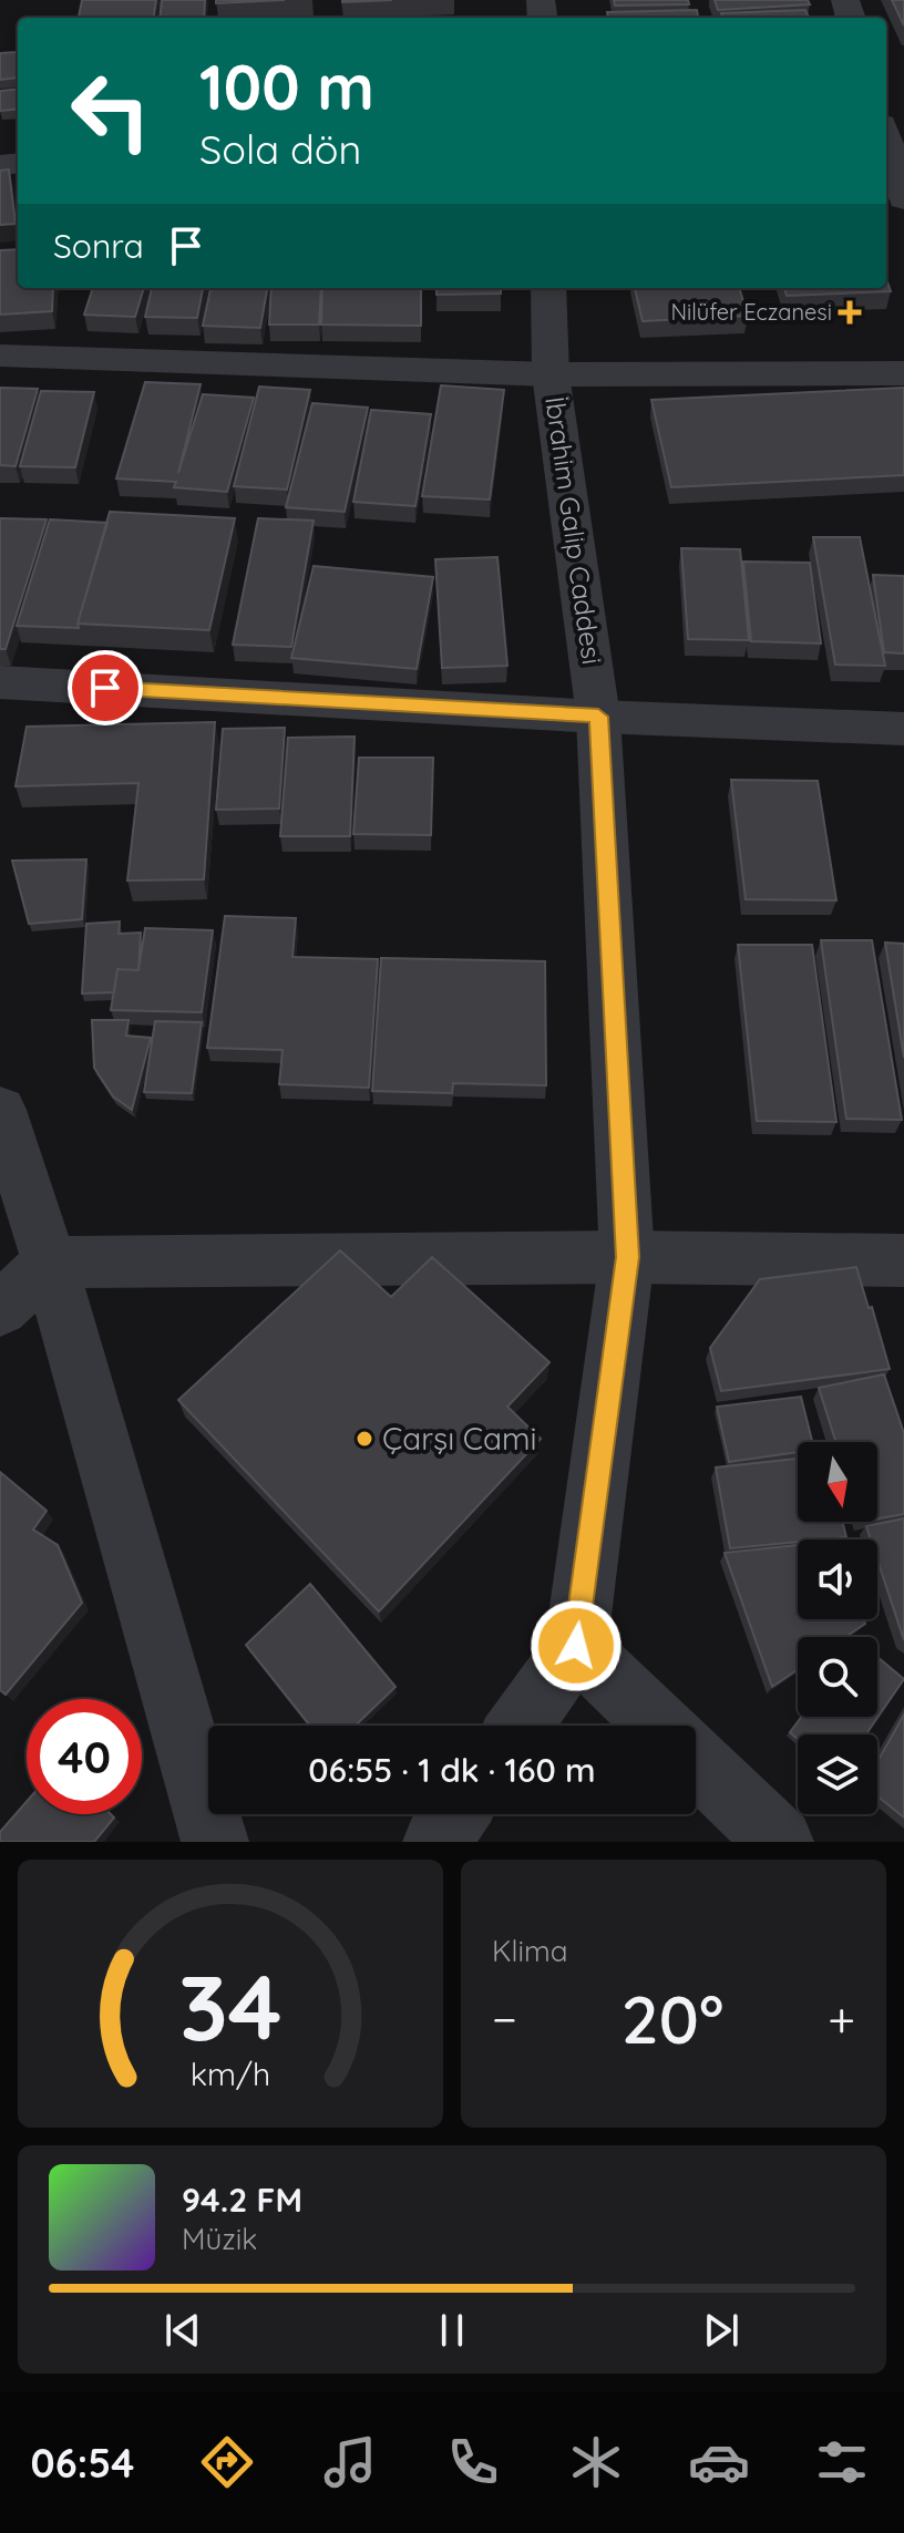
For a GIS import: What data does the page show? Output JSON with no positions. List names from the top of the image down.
{
  "streets": {
    "street": ["İbrahim Galip Caddesi"]
  },
  "places": {
    "health": ["Nilüfer Eczanesi"],
    "other": ["Çarşı Cami"]
  },
  "north": "bottom",
  "page": {
    "turn": ["100 m", "Sola dön"],
    "then": "Sonra",
    "limit": "40",
    "trip": "06:55 · 1 dk · 160 m",
    "tile": "Klima",
    "heat": ["−", "20°", "+"],
    "song": ["94.2 FM", "Müzik"],
    "tabs": "06:54",
    "gauge": ["34", "km/h"]
  }
}
